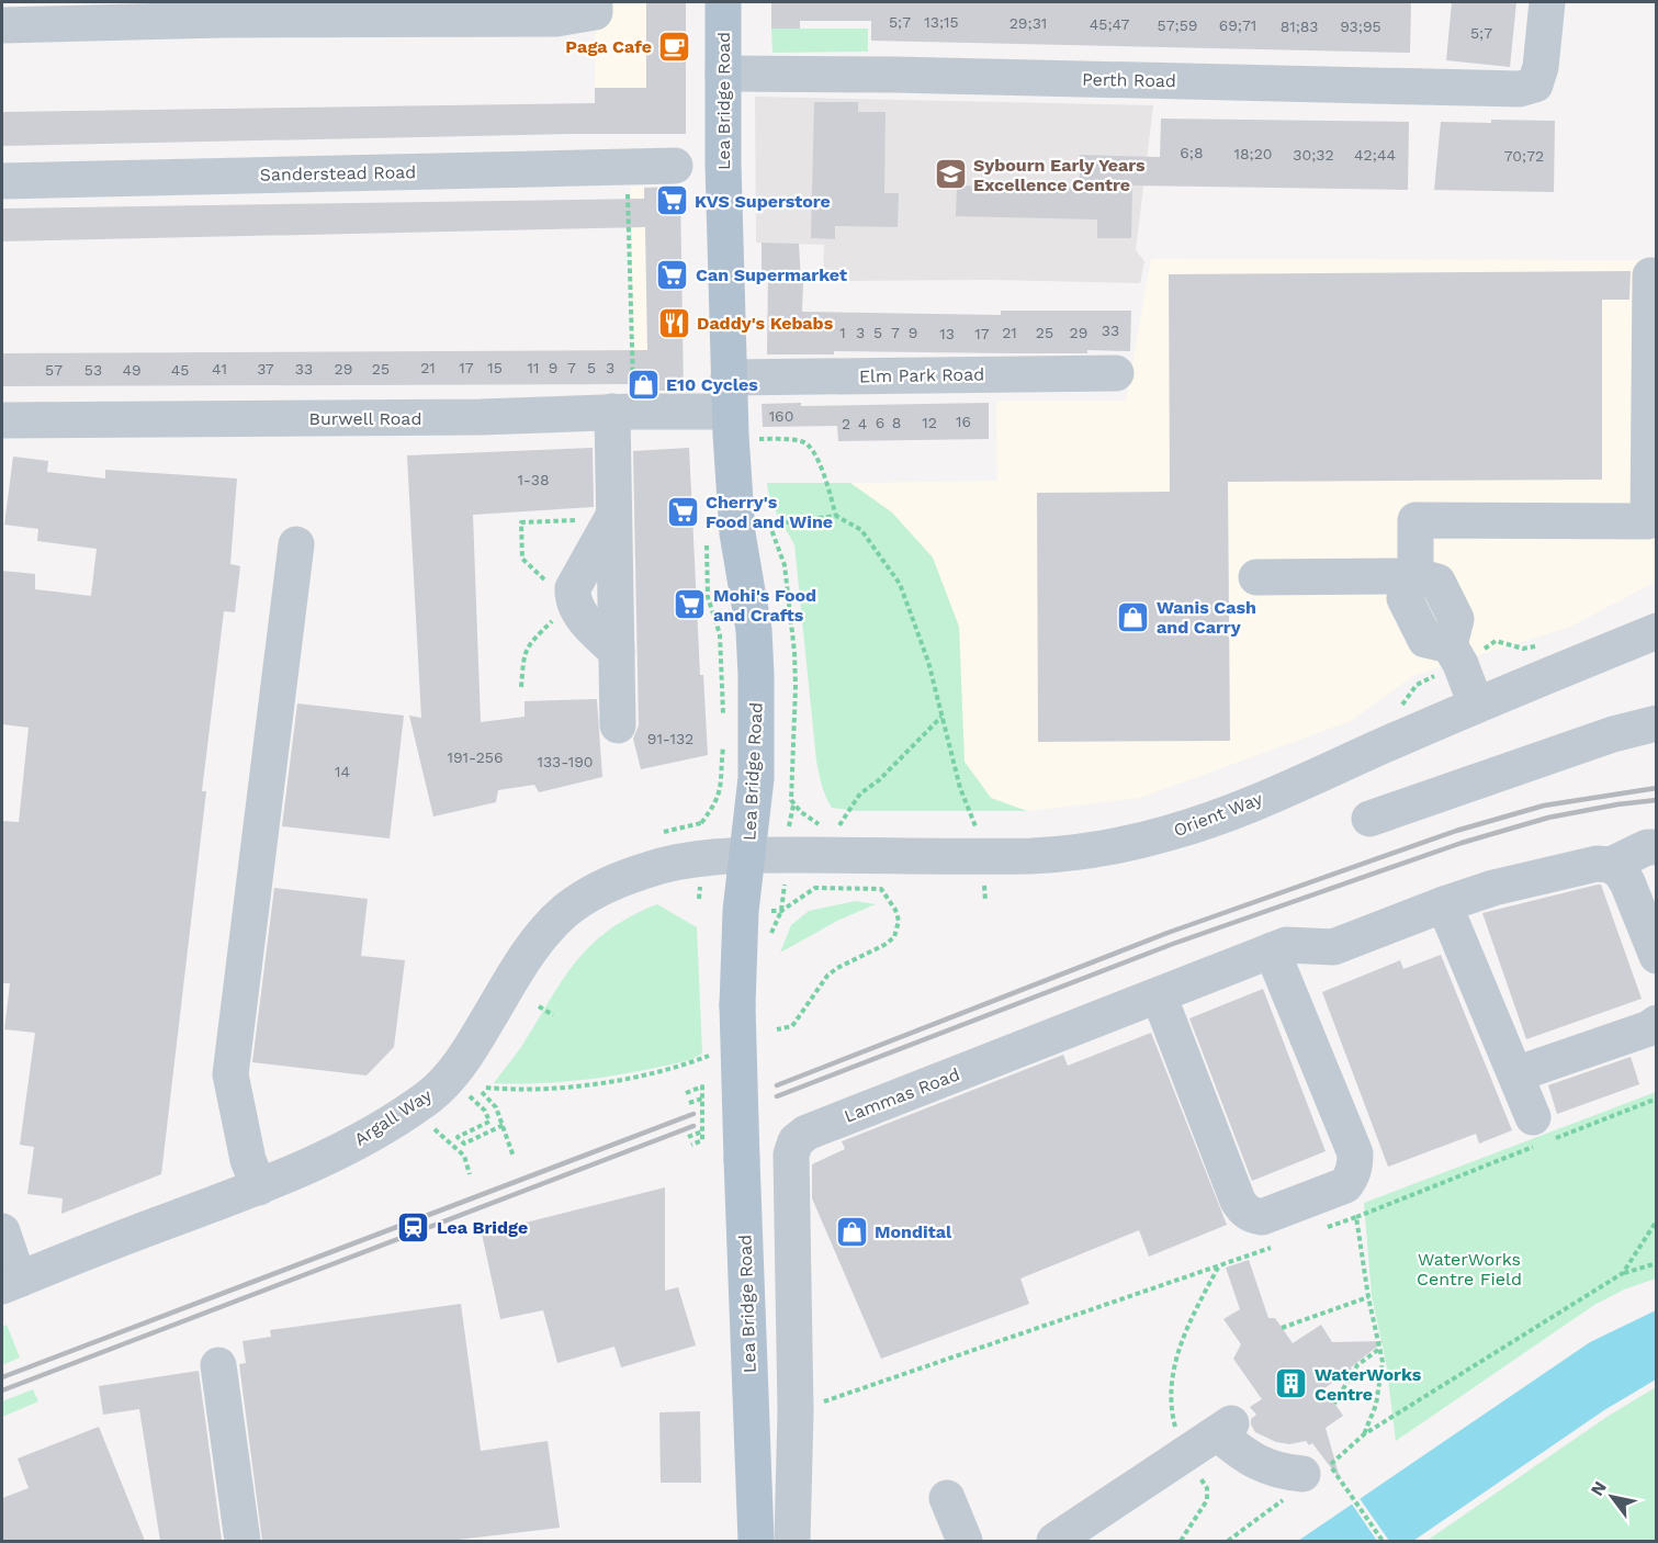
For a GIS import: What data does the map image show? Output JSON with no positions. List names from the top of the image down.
{
  "streets": {
    "main road": ["Lea Bridge Road"],
    "street": [
      "Perth Road",
      "Sanderstead Road",
      "Elm Park Road",
      "Burwell Road",
      "Orient Way",
      "Lammas Road",
      "Argall Way"
    ]
  },
  "crossings": [
    ["Perth Road", "Lea Bridge Road"],
    ["Lea Bridge Road", "Elm Park Road"],
    ["Lea Bridge Road", "Burwell Road"],
    ["Lea Bridge Road", "Orient Way"],
    ["Lea Bridge Road", "Argall Way"],
    ["Elm Park Road", "Burwell Road"],
    ["Orient Way", "Argall Way"]
  ],
  "parks": ["WaterWorks Centre Field"],
  "places": {
    "cafe": ["Paga Cafe"],
    "school or university": ["Sybourn Early Years Excellence Centre"],
    "supermarket": [
      "KVS Superstore",
      "Can Supermarket",
      "Cherry's Food and Wine",
      "Mohi's Food and Crafts"
    ],
    "restaurant": ["Daddy's Kebabs"],
    "shop": ["E10 Cycles", "Wanis Cash and Carry", "Mondital"],
    "station": ["Lea Bridge"],
    "building": ["WaterWorks Centre"]
  },
  "house_numbers": [
    "5;7",
    "13;15",
    "29;31",
    "45;47",
    "57;59",
    "69;71",
    "81;83",
    "93;95",
    "5;7",
    "6;8",
    "18;20",
    "30;32",
    "42;44",
    "70;72",
    "33",
    "1",
    "3",
    "5",
    "7",
    "9",
    "21",
    "25",
    "29",
    "13",
    "17",
    "21",
    "17",
    "15",
    "11",
    "9",
    "7",
    "5",
    "3",
    "41",
    "37",
    "33",
    "29",
    "25",
    "57",
    "53",
    "49",
    "45",
    "160",
    "16",
    "6",
    "8",
    "12",
    "2",
    "4",
    "1-38",
    "91-132",
    "191-256",
    "133-190",
    "14"
  ],
  "north": "top left"
}
